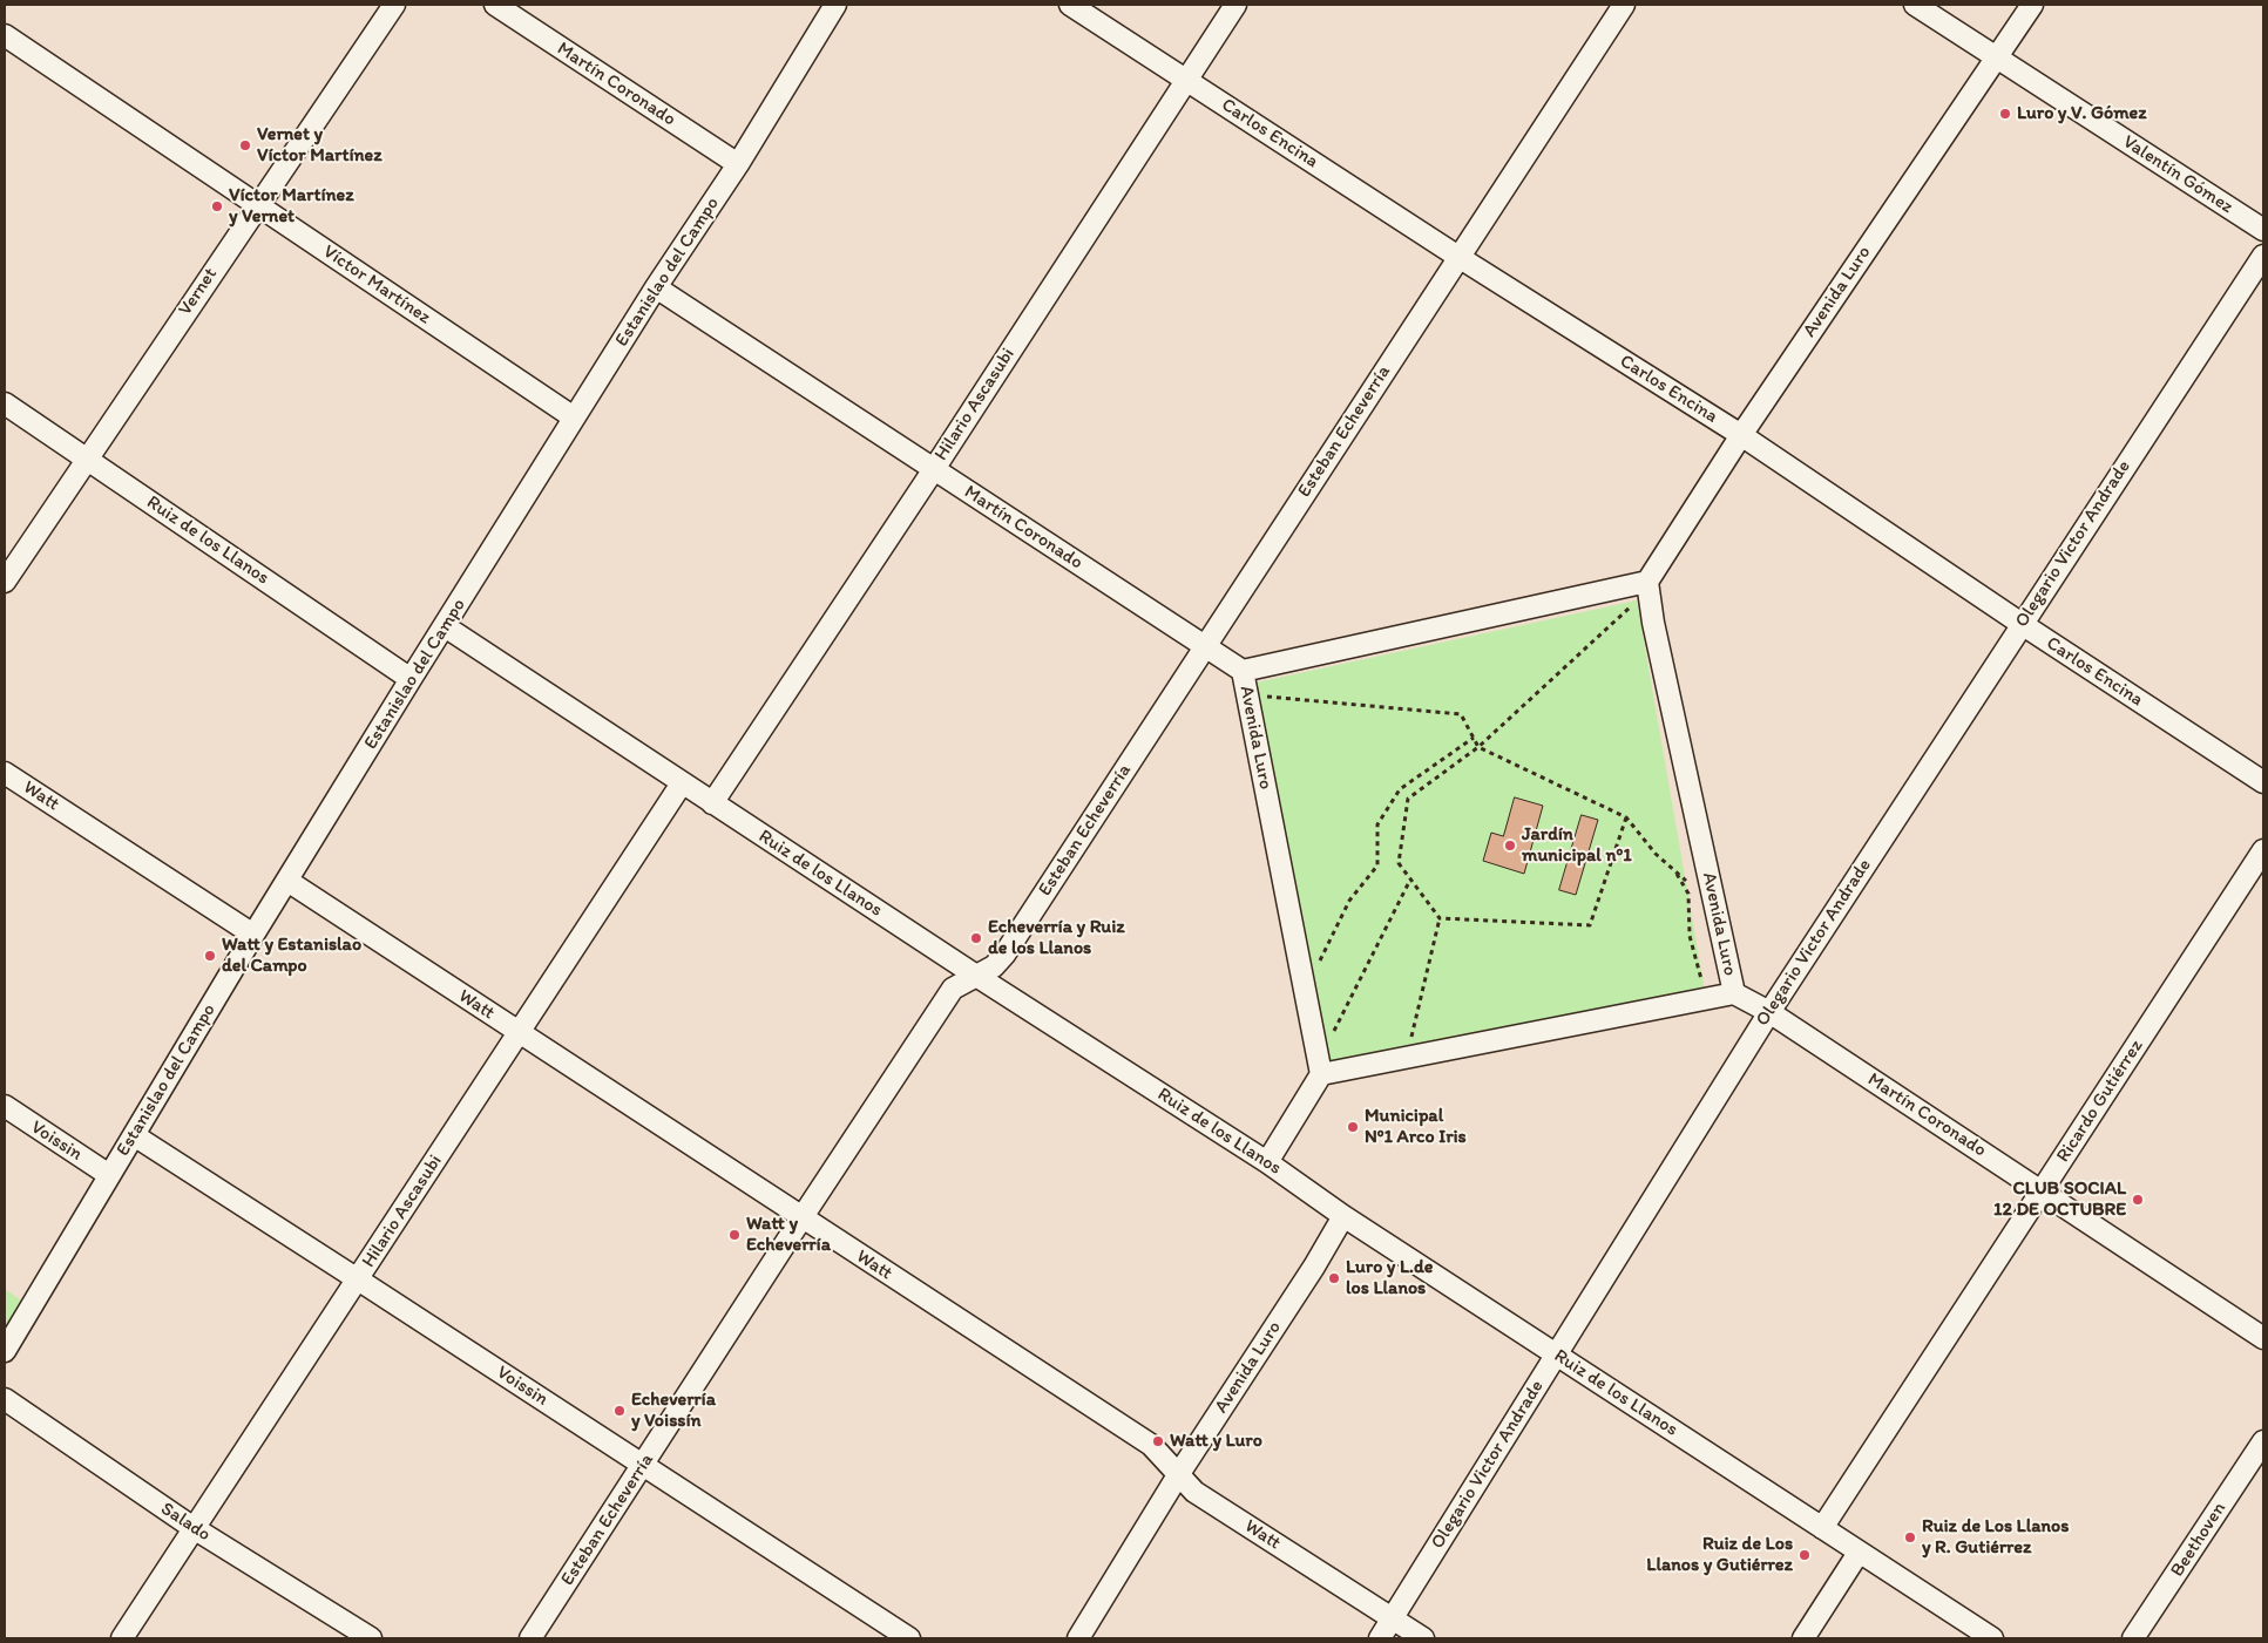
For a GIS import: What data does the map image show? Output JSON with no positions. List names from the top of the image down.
{
  "streets": {
    "street": [
      "Martín Coronado",
      "Carlos Encina",
      "Valentín Gómez",
      "Estanislao del Campo",
      "Víctor Martínez",
      "Vernet",
      "Avenida Luro",
      "Hilario Ascasubi",
      "Esteban Echeverría",
      "Ruiz de los Llanos",
      "Olegario Victor Andrade",
      "Watt",
      "Ricardo Gutiérrez",
      "Voissin",
      "Salado",
      "Beethoven"
    ]
  },
  "crossings": [
    ["Martín Coronado", "Estanislao del Campo"],
    ["Martín Coronado", "Avenida Luro"],
    ["Martín Coronado", "Hilario Ascasubi"],
    ["Martín Coronado", "Esteban Echeverría"],
    ["Martín Coronado", "Olegario Victor Andrade"],
    ["Martín Coronado", "Ricardo Gutiérrez"],
    ["Carlos Encina", "Avenida Luro"],
    ["Carlos Encina", "Hilario Ascasubi"],
    ["Carlos Encina", "Esteban Echeverría"],
    ["Carlos Encina", "Olegario Victor Andrade"],
    ["Valentín Gómez", "Avenida Luro"],
    ["Estanislao del Campo", "Víctor Martínez"],
    ["Estanislao del Campo", "Ruiz de los Llanos"],
    ["Estanislao del Campo", "Watt"],
    ["Estanislao del Campo", "Voissin"],
    ["Víctor Martínez", "Vernet"],
    ["Vernet", "Ruiz de los Llanos"],
    ["Avenida Luro", "Ruiz de los Llanos"],
    ["Avenida Luro", "Watt"],
    ["Hilario Ascasubi", "Ruiz de los Llanos"],
    ["Hilario Ascasubi", "Watt"],
    ["Hilario Ascasubi", "Voissin"],
    ["Hilario Ascasubi", "Salado"],
    ["Esteban Echeverría", "Ruiz de los Llanos"],
    ["Esteban Echeverría", "Watt"],
    ["Esteban Echeverría", "Voissin"],
    ["Ruiz de los Llanos", "Olegario Victor Andrade"],
    ["Ruiz de los Llanos", "Ricardo Gutiérrez"],
    ["Olegario Victor Andrade", "Watt"]
  ],
  "places": [
    "Luro y V. Gómez",
    "Vernet y Víctor Martínez",
    "Víctor Martínez y Vernet",
    "Jardín municipal nº1",
    "Echeverría y Ruiz de los Llanos",
    "Watt y Estanislao del Campo",
    "Municipal Nº1 Arco Iris",
    "CLUB SOCIAL 12 DE OCTUBRE",
    "Watt y Echeverría",
    "Luro y L.de los Llanos",
    "Echeverría y Voissín",
    "Watt y Luro",
    "Ruiz de Los Llanos y R. Gutiérrez",
    "Ruiz de Los Llanos y Gutiérrez"
  ]
}
